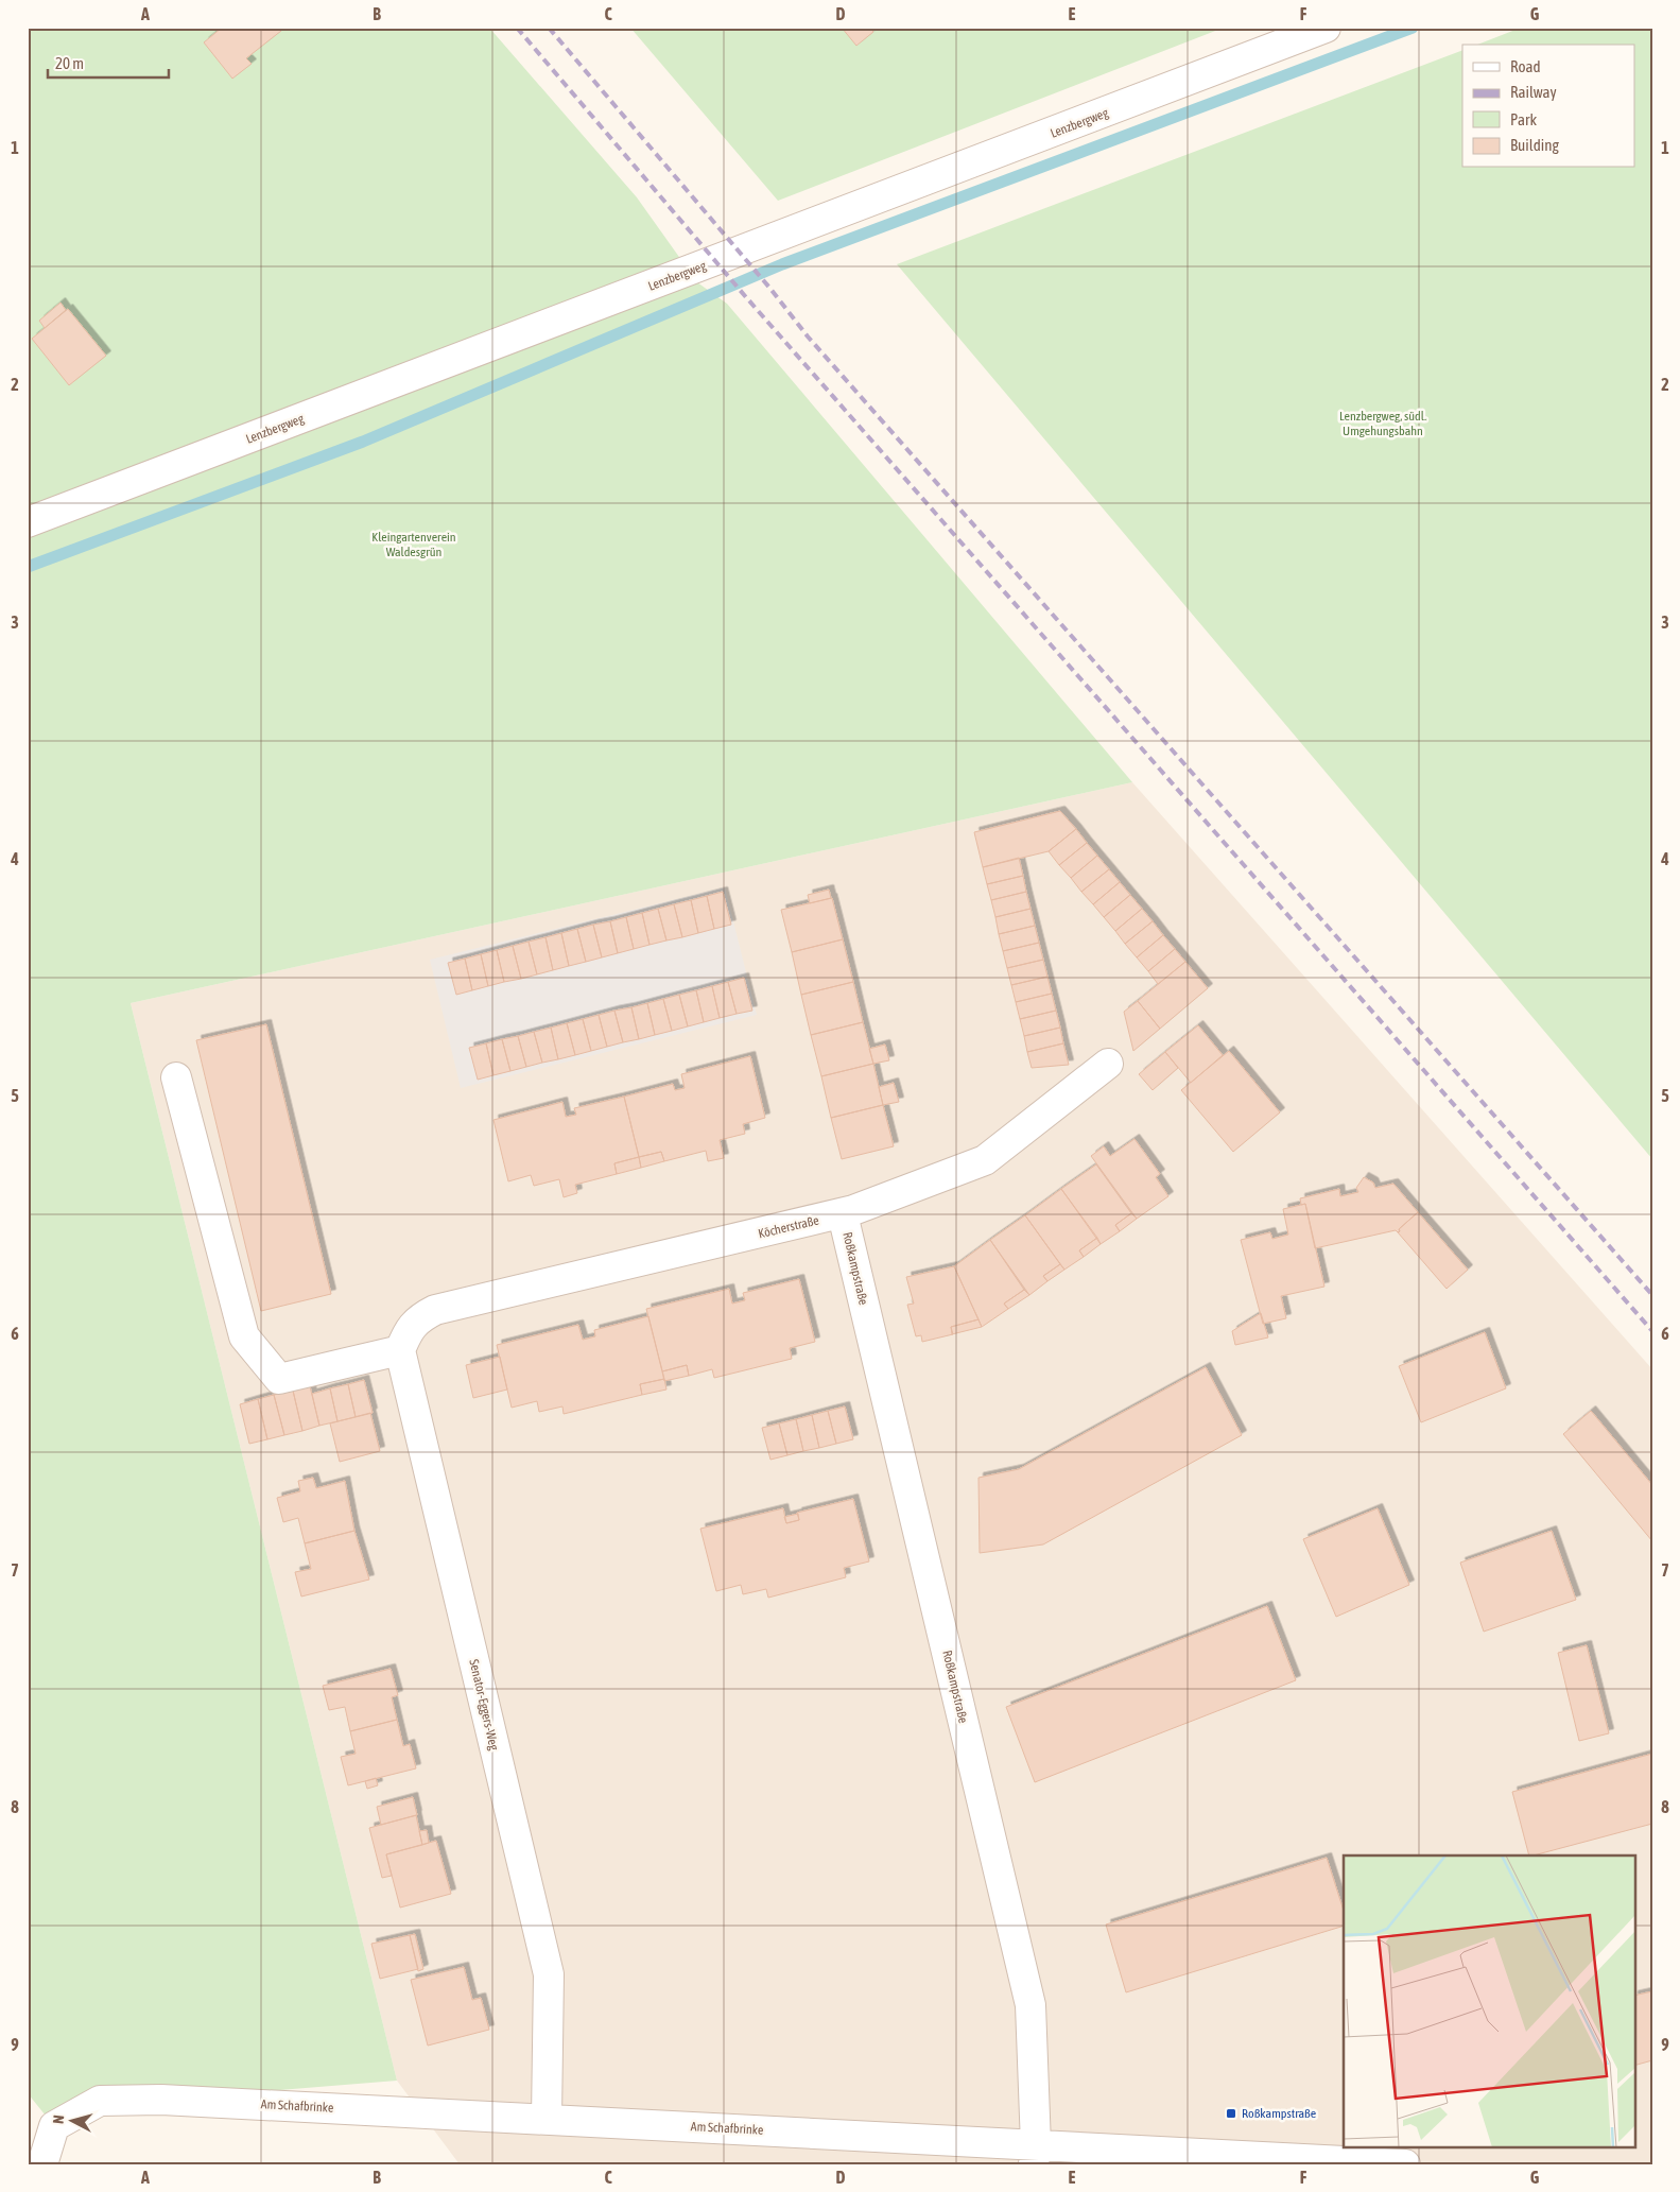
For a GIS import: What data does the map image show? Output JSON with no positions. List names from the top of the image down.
{
  "streets": {
    "street": [
      "Lenzbergweg",
      "Köcherstraße",
      "Roßkampstraße",
      "Senator-Eggers-Weg",
      "Am Schafbrinke"
    ]
  },
  "crossings": [
    ["Köcherstraße", "Roßkampstraße"],
    ["Köcherstraße", "Senator-Eggers-Weg"],
    ["Roßkampstraße", "Am Schafbrinke"],
    ["Senator-Eggers-Weg", "Am Schafbrinke"]
  ],
  "parks": ["Lenzbergweg, südl. Umgehungsbahn", "Kleingartenverein Waldesgrün"],
  "places": {
    "transit": ["Roßkampstraße"]
  },
  "legend": [
    "Road",
    "Railway",
    "Park",
    "Building"
  ],
  "scale_bar": "20 m",
  "north": "left",
  "grid": {
    "columns": [
      "A",
      "B",
      "C",
      "D",
      "E",
      "F",
      "G"
    ],
    "rows": [
      "1",
      "2",
      "3",
      "4",
      "5",
      "6",
      "7",
      "8",
      "9"
    ]
  }
}
